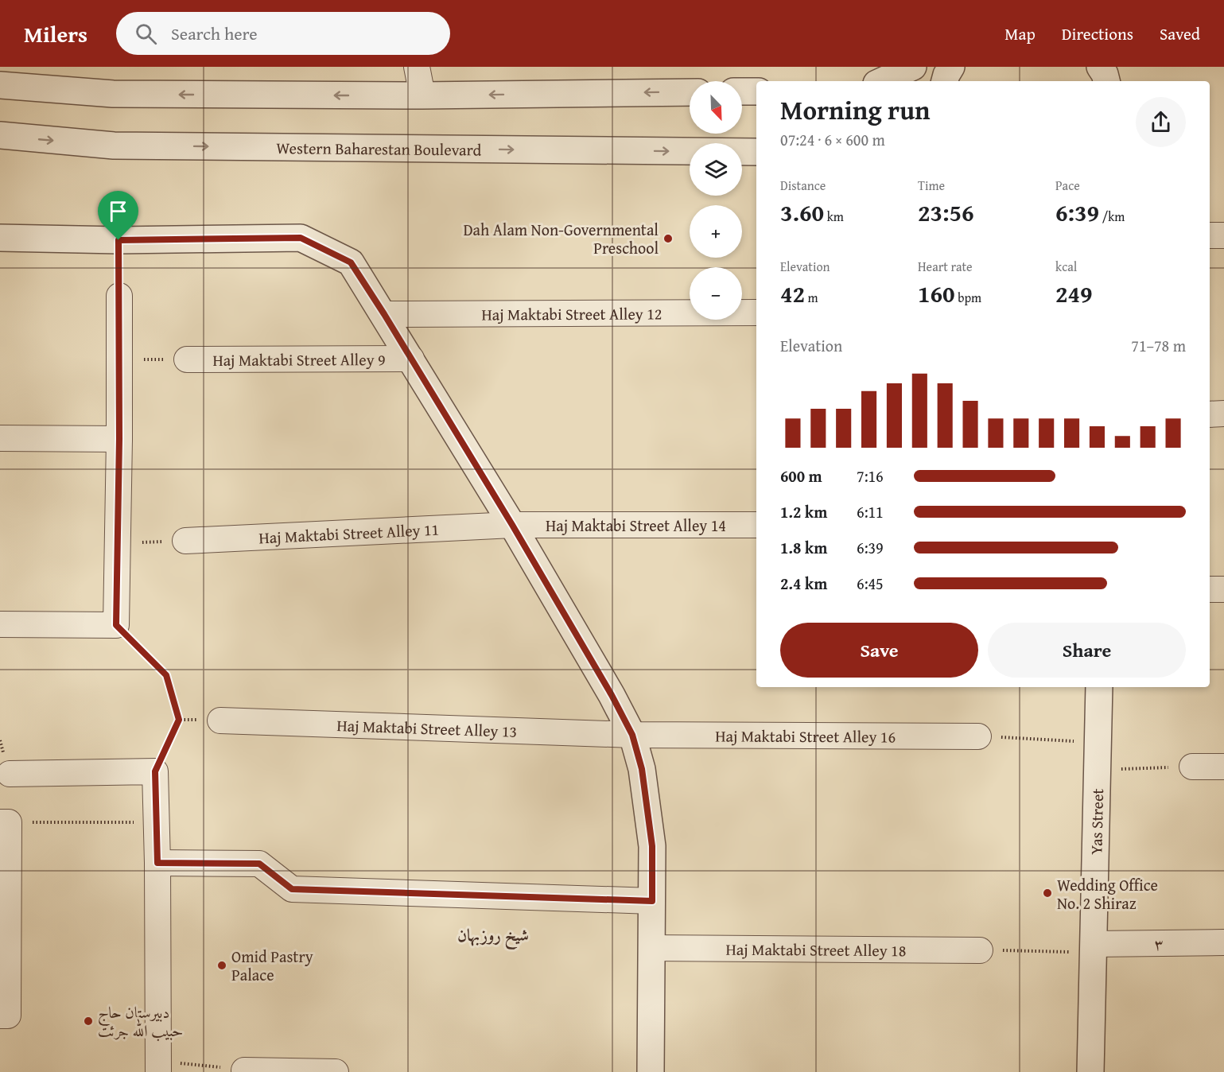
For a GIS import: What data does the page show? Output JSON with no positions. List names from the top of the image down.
{
  "streets": {
    "street": [
      "Western Baharestan Boulevard",
      "Haj Maktabi Street Alley 12",
      "Haj Maktabi Street Alley 9",
      "Haj Maktabi Street Alley 14",
      "Haj Maktabi Street Alley 11",
      "Haj Maktabi Street Alley 13",
      "Haj Maktabi Street Alley 16",
      "Yas Street",
      "۳",
      "Haj Maktabi Street Alley 18"
    ]
  },
  "crossings": [
    ["Haj Maktabi Street Alley 14", "Haj Maktabi Street Alley 11"],
    ["Haj Maktabi Street Alley 13", "Haj Maktabi Street Alley 16"],
    ["Yas Street", "۳"]
  ],
  "districts": ["شیخ روزبهان"],
  "places": [
    "Dah Alam Non-Governmental Preschool",
    "Wedding Office No. 2 Shiraz",
    "Omid Pastry Palace",
    "دبیرستان حاج حبیب الله جرئت"
  ],
  "north": "bottom right",
  "page": {
    "header": "Milers",
    "search": "Search here",
    "nav": ["Map", "Directions", "Saved"],
    "map_buttons": ["+", "−"],
    "heading": ["Morning run", "07:24 · 6 × 600 m"],
    "stats": [
      ["Distance", "3.60 km"],
      ["Time", "23:56"],
      ["Pace", "6:39 /km"],
      ["Elevation", "42 m"],
      ["Heart rate", "160 bpm"],
      ["kcal", "249"]
    ],
    "chart": ["Elevation", "71–78 m"],
    "list": [
      {
        "name": "600 m",
        "note": "7:16"
      },
      {
        "name": "1.2 km",
        "note": "6:11"
      },
      {
        "name": "1.8 km",
        "note": "6:39"
      },
      {
        "name": "2.4 km",
        "note": "6:45"
      }
    ],
    "buttons": ["Save", "Share"]
  }
}
